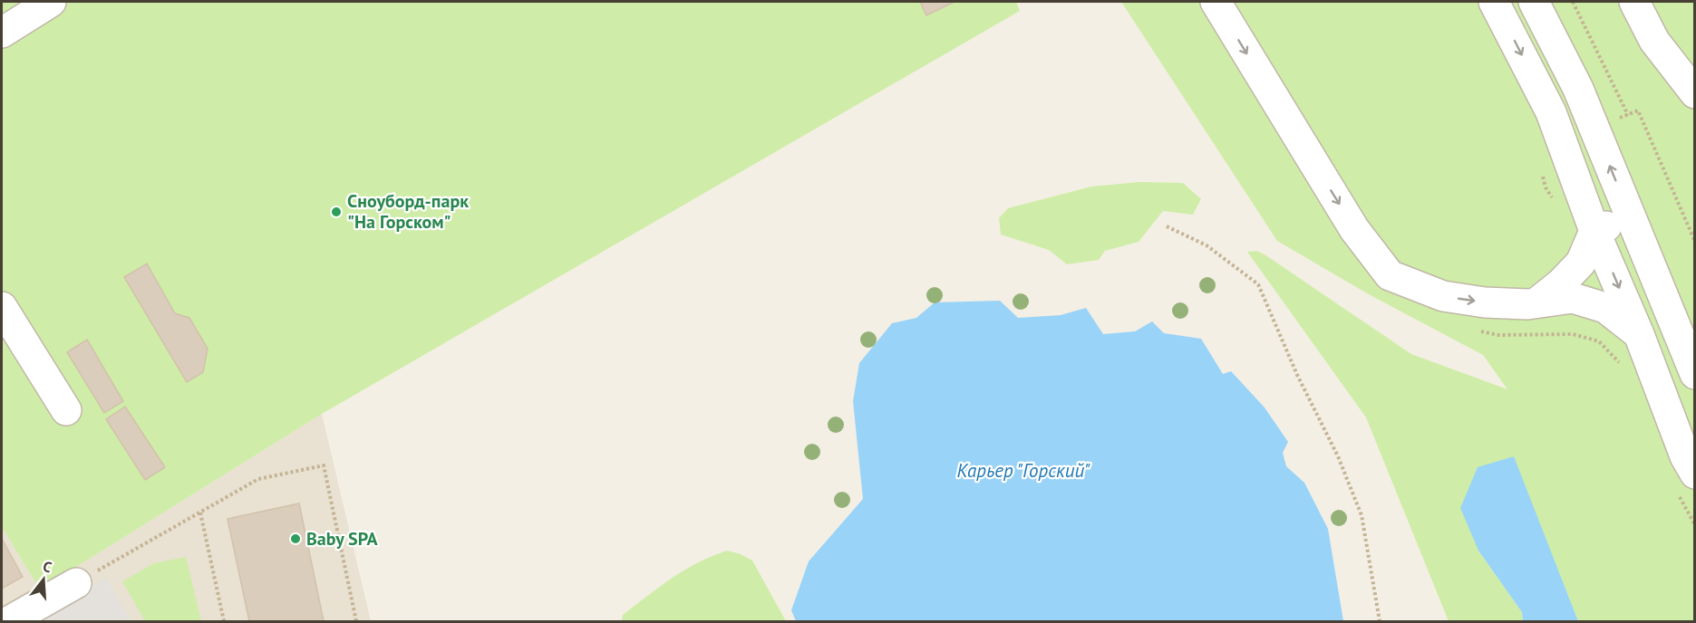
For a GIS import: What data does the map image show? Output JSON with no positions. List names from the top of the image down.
{
  "water": ["Карьер \"Горский\""],
  "places": ["Сноуборд-парк \"На Горском\"", "Baby SPA"],
  "north": "top"
}
